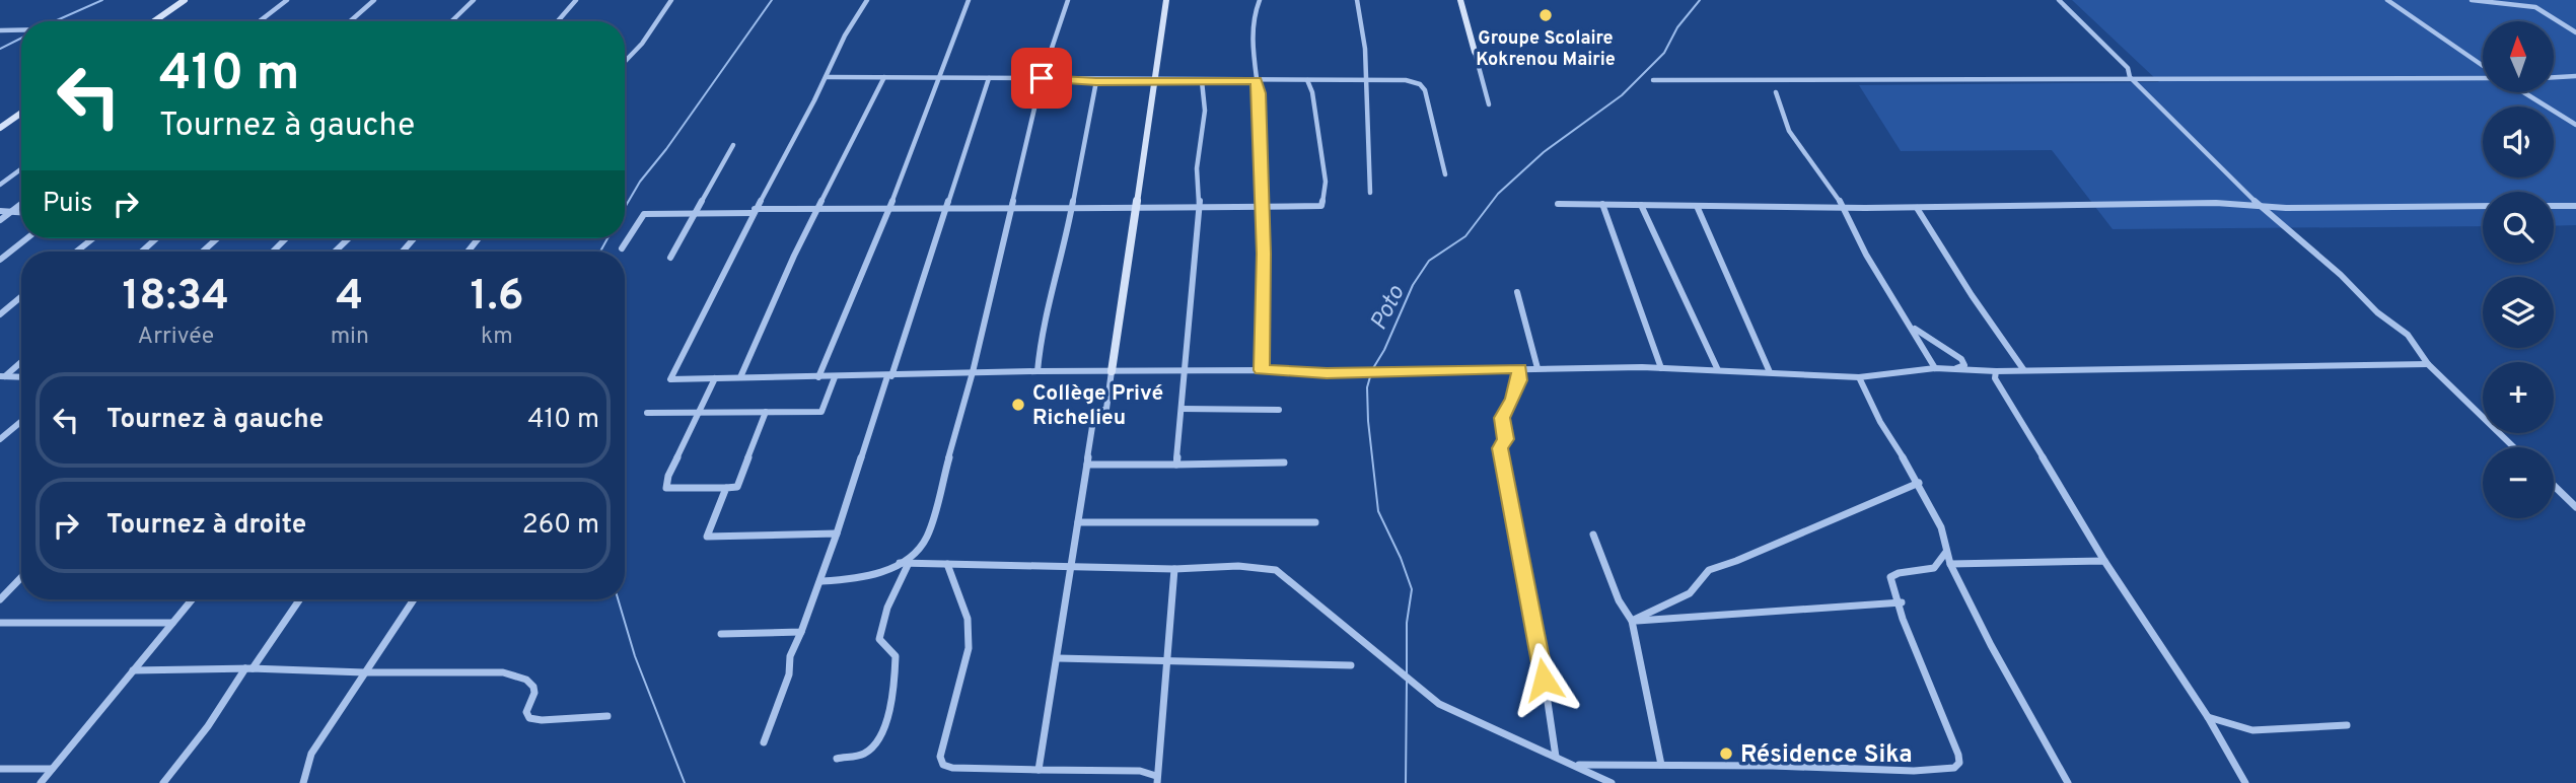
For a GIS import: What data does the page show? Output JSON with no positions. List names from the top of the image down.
{
  "water": ["Poto"],
  "places": ["Groupe Scolaire Kokrenou Mairie", "Collège Privé Richelieu", "Résidence Sika"],
  "north": "top",
  "page": {
    "map_buttons": ["+", "−"],
    "turn": ["410 m", "Tournez à gauche"],
    "then": "Puis",
    "eta": [
      "18:34",
      "Arrivée",
      "4",
      "min",
      "1.6",
      "km"
    ],
    "list": [
      {
        "name": "Tournez à gauche",
        "value": "410 m"
      },
      {
        "name": "Tournez à droite",
        "value": "260 m"
      }
    ]
  }
}
